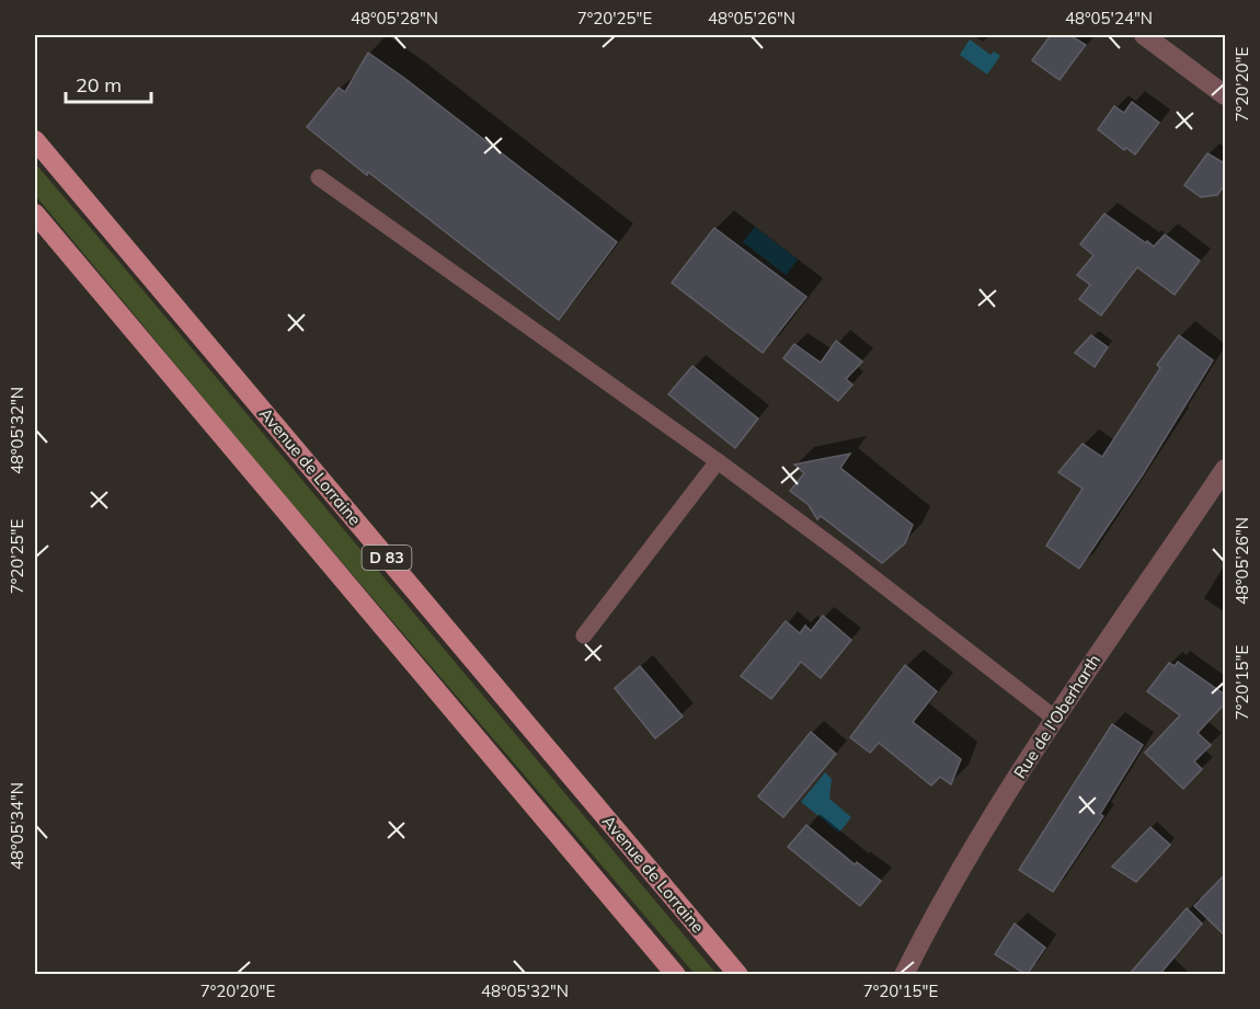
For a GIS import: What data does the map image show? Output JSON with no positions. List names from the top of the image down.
{
  "streets": {
    "main road": ["Avenue de Lorraine", "D 83"],
    "street": ["Rue de l'Oberharth"]
  },
  "scale_bar": "20 m",
  "coordinates": [
    "48°05'28\"N",
    "7°20'25\"E",
    "48°05'26\"N",
    "48°05'24\"N",
    "7°20'20\"E",
    "48°05'32\"N",
    "7°20'15\"E",
    "48°05'34\"N"
  ]
}
